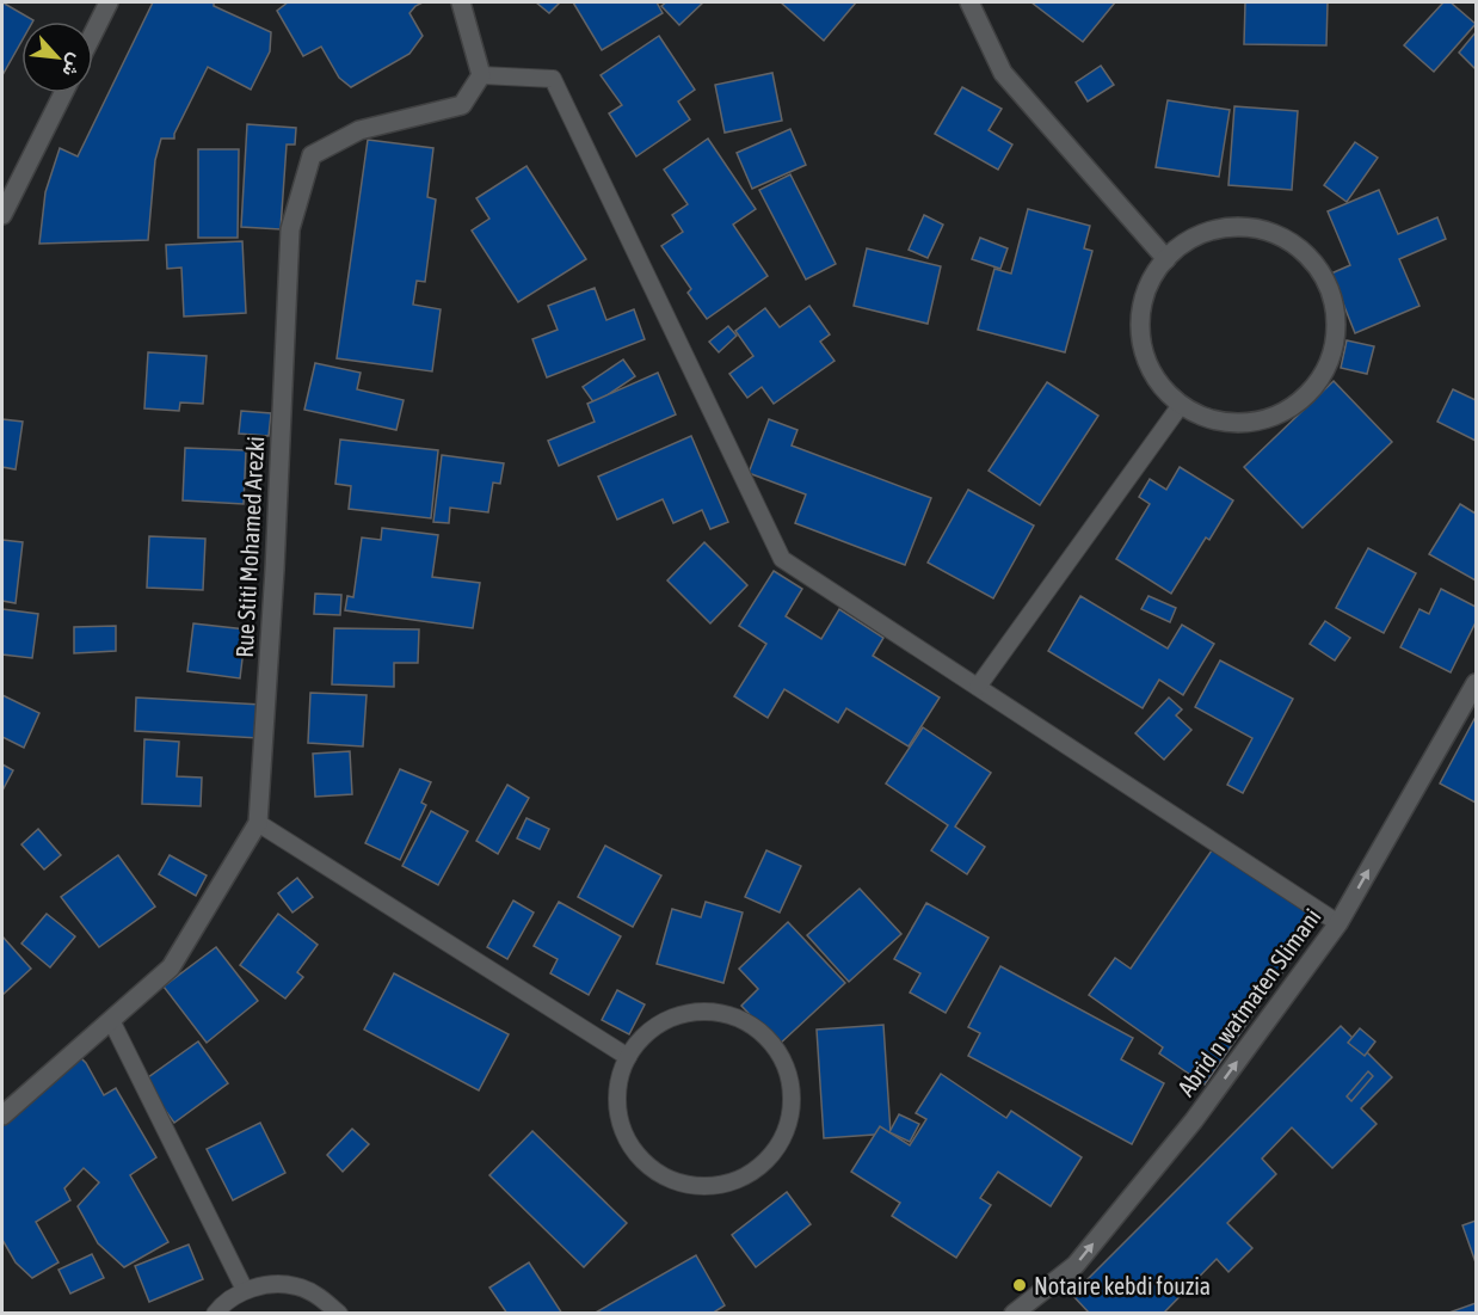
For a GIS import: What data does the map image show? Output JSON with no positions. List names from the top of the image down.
{
  "streets": {
    "street": ["Rue Stiti Mohamed Arezki", "Abrid n watmaten Slimani"]
  },
  "one_way": ["Abrid n watmaten Slimani"],
  "places": ["Notaire kebdi fouzia"],
  "north": "bottom right"
}
